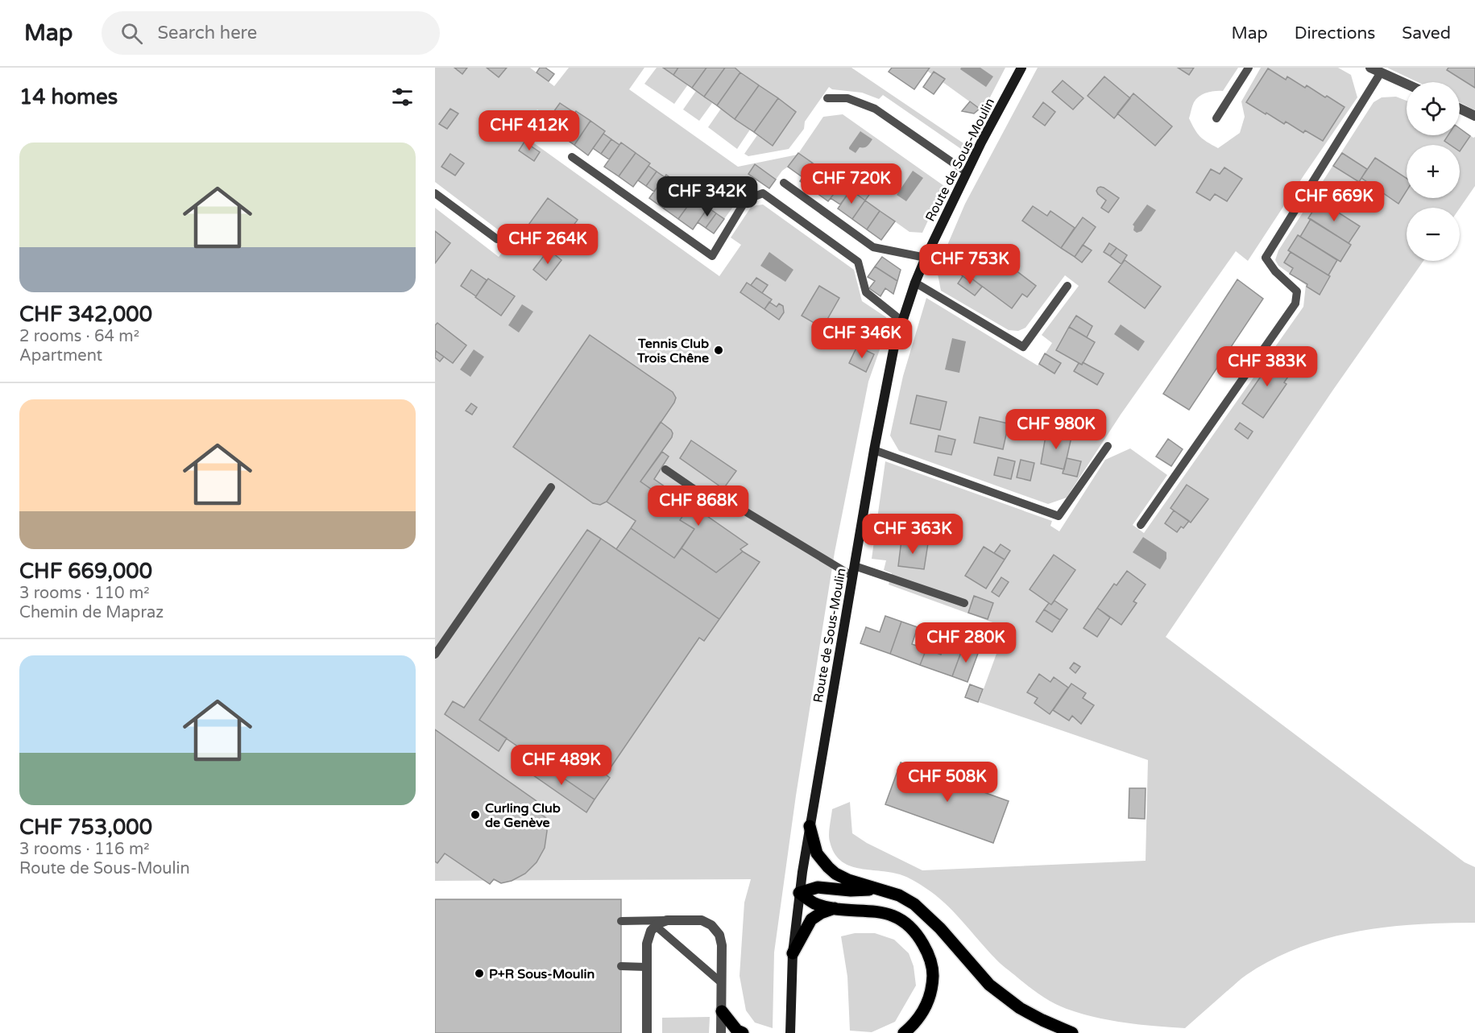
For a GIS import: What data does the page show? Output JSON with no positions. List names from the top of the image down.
{
  "streets": {
    "main road": ["Route de Sous-Moulin"]
  },
  "places": ["Tennis Club Trois Chêne", "Curling Club de Genève", "P+R Sous-Moulin"],
  "page": {
    "header": "Map",
    "search": "Search here",
    "nav": ["Map", "Directions", "Saved"],
    "heading": "14 homes",
    "map_buttons": ["+", "−"],
    "price": [
      "CHF 412K",
      "CHF 720K",
      "CHF 342K",
      "CHF 669K",
      "CHF 264K",
      "CHF 753K",
      "CHF 346K",
      "CHF 383K",
      "CHF 980K",
      "CHF 868K",
      "CHF 363K",
      "CHF 280K",
      "CHF 489K",
      "CHF 508K"
    ],
    "list": [
      {
        "name": "CHF 342,000",
        "note": "2 rooms · 64 m² · Apartment"
      },
      {
        "name": "CHF 669,000",
        "note": "3 rooms · 110 m² · Chemin de Mapraz"
      },
      {
        "name": "CHF 753,000",
        "note": "3 rooms · 116 m² · Route de Sous-Moulin"
      }
    ]
  }
}
